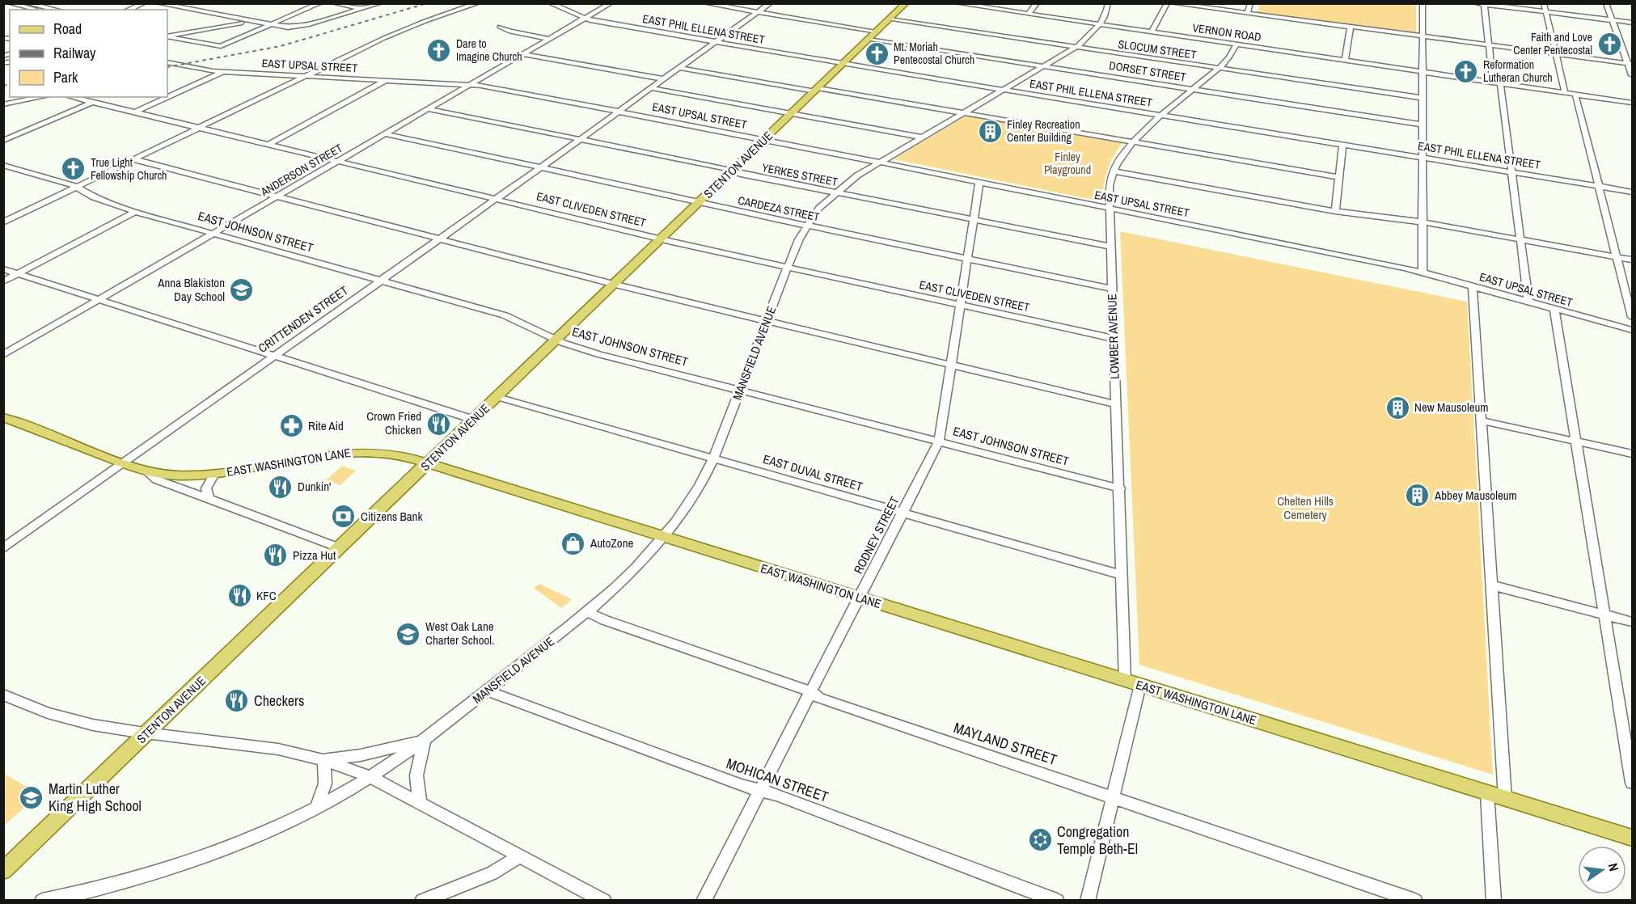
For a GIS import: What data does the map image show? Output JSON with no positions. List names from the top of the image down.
{
  "streets": {
    "main road": ["STENTON AVENUE", "EAST WASHINGTON LANE"],
    "street": [
      "EAST PHIL ELLENA STREET",
      "VERNON ROAD",
      "SLOCUM STREET",
      "EAST UPSAL STREET",
      "DORSET STREET",
      "ANDERSON STREET",
      "YERKES STREET",
      "CARDEZA STREET",
      "EAST CLIVEDEN STREET",
      "EAST JOHNSON STREET",
      "CRITTENDEN STREET",
      "LOWBER AVENUE",
      "MANSFIELD AVENUE",
      "EAST DUVAL STREET",
      "RODNEY STREET",
      "MAYLAND STREET",
      "MOHICAN STREET"
    ]
  },
  "crossings": [
    ["EAST PHIL ELLENA STREET", "STENTON AVENUE"],
    ["EAST PHIL ELLENA STREET", "ANDERSON STREET"],
    ["EAST PHIL ELLENA STREET", "CRITTENDEN STREET"],
    ["EAST PHIL ELLENA STREET", "LOWBER AVENUE"],
    ["EAST PHIL ELLENA STREET", "MANSFIELD AVENUE"],
    ["VERNON ROAD", "LOWBER AVENUE"],
    ["VERNON ROAD", "MANSFIELD AVENUE"],
    ["SLOCUM STREET", "STENTON AVENUE"],
    ["SLOCUM STREET", "LOWBER AVENUE"],
    ["SLOCUM STREET", "MANSFIELD AVENUE"],
    ["EAST UPSAL STREET", "STENTON AVENUE"],
    ["EAST UPSAL STREET", "ANDERSON STREET"],
    ["EAST UPSAL STREET", "CRITTENDEN STREET"],
    ["EAST UPSAL STREET", "LOWBER AVENUE"],
    ["EAST UPSAL STREET", "MANSFIELD AVENUE"],
    ["EAST UPSAL STREET", "RODNEY STREET"],
    ["DORSET STREET", "STENTON AVENUE"],
    ["DORSET STREET", "LOWBER AVENUE"],
    ["DORSET STREET", "MANSFIELD AVENUE"],
    ["STENTON AVENUE", "YERKES STREET"],
    ["STENTON AVENUE", "CARDEZA STREET"],
    ["STENTON AVENUE", "EAST CLIVEDEN STREET"],
    ["STENTON AVENUE", "EAST JOHNSON STREET"],
    ["STENTON AVENUE", "EAST WASHINGTON LANE"],
    ["STENTON AVENUE", "EAST DUVAL STREET"],
    ["ANDERSON STREET", "YERKES STREET"],
    ["ANDERSON STREET", "CARDEZA STREET"],
    ["ANDERSON STREET", "EAST CLIVEDEN STREET"],
    ["ANDERSON STREET", "EAST JOHNSON STREET"],
    ["YERKES STREET", "CRITTENDEN STREET"],
    ["YERKES STREET", "LOWBER AVENUE"],
    ["YERKES STREET", "MANSFIELD AVENUE"],
    ["YERKES STREET", "RODNEY STREET"],
    ["CARDEZA STREET", "CRITTENDEN STREET"],
    ["CARDEZA STREET", "LOWBER AVENUE"],
    ["CARDEZA STREET", "MANSFIELD AVENUE"],
    ["CARDEZA STREET", "RODNEY STREET"],
    ["EAST CLIVEDEN STREET", "CRITTENDEN STREET"],
    ["EAST CLIVEDEN STREET", "LOWBER AVENUE"],
    ["EAST CLIVEDEN STREET", "MANSFIELD AVENUE"],
    ["EAST CLIVEDEN STREET", "RODNEY STREET"],
    ["EAST JOHNSON STREET", "CRITTENDEN STREET"],
    ["EAST JOHNSON STREET", "LOWBER AVENUE"],
    ["EAST JOHNSON STREET", "MANSFIELD AVENUE"],
    ["EAST JOHNSON STREET", "RODNEY STREET"],
    ["CRITTENDEN STREET", "EAST WASHINGTON LANE"],
    ["LOWBER AVENUE", "EAST WASHINGTON LANE"],
    ["LOWBER AVENUE", "EAST DUVAL STREET"],
    ["MANSFIELD AVENUE", "EAST WASHINGTON LANE"],
    ["MANSFIELD AVENUE", "EAST DUVAL STREET"],
    ["MANSFIELD AVENUE", "MAYLAND STREET"],
    ["MANSFIELD AVENUE", "MOHICAN STREET"],
    ["EAST WASHINGTON LANE", "RODNEY STREET"],
    ["EAST DUVAL STREET", "RODNEY STREET"],
    ["RODNEY STREET", "MAYLAND STREET"],
    ["RODNEY STREET", "MOHICAN STREET"]
  ],
  "parks": ["Finley Playground", "Chelten Hills Cemetery"],
  "places": {
    "church": [
      "Faith and Love Center Pentecostal",
      "Dare to Imagine Church",
      "Mt. Moriah Pentecostal Church",
      "Reformation Lutheran Church",
      "True Light Fellowship Church"
    ],
    "building": ["Finley Recreation Center Building", "New Mausoleum", "Abbey Mausoleum"],
    "school or university": ["Anna Blakiston Day School", "West Oak Lane Charter School.", "Martin Luther King High School"],
    "restaurant": [
      "Crown Fried Chicken",
      "Dunkin'",
      "Pizza Hut",
      "KFC",
      "Checkers"
    ],
    "pharmacy": ["Rite Aid"],
    "bank": ["Citizens Bank"],
    "shop": ["AutoZone"],
    "synagogue": ["Congregation Temple Beth-El"]
  },
  "legend": ["Road", "Railway", "Park"],
  "north": "right"
}
